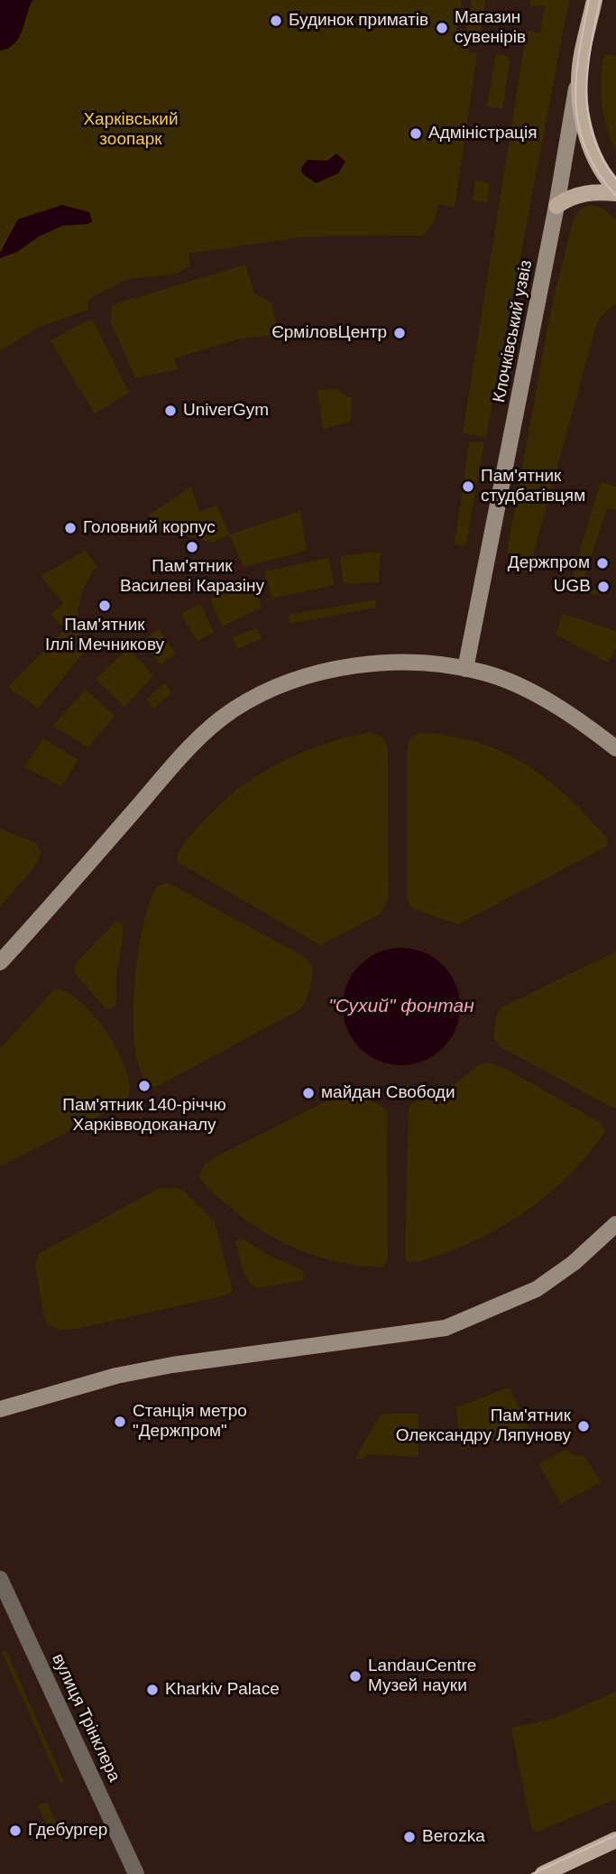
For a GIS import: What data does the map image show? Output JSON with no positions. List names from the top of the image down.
{
  "streets": {
    "main road": ["Клочківський узвіз"],
    "street": ["вулиця Трінклера"]
  },
  "water": ["\"Сухий\" фонтан"],
  "parks": ["Харківський зоопарк"],
  "places": [
    "Будинок приматів",
    "Магазин сувенірів",
    "Адміністрація",
    "ЄрміловЦентр",
    "UniverGym",
    "Пам'ятник студбатівцям",
    "Головний корпус",
    "Пам'ятник Василеві Каразіну",
    "Держпром",
    "UGB",
    "Пам'ятник Іллі Мечникову",
    "Пам'ятник 140-річчю Харківводоканалу",
    "майдан Свободи",
    "Станція метро \"Держпром\"",
    "Пам'ятник Олександру Ляпунову",
    "LandauCentre Музей науки",
    "Kharkiv Palace",
    "Гдебургер",
    "Berozka"
  ]
}
